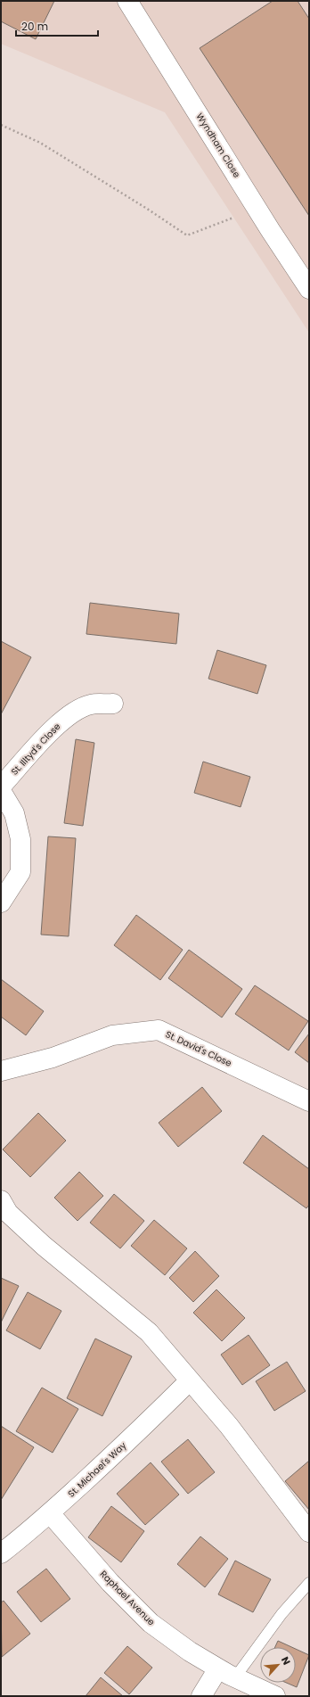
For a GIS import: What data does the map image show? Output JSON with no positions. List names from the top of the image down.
{
  "streets": {
    "street": [
      "Wyndham Close",
      "St. Illtyd's Close",
      "St. David's Close",
      "St. Michael's Way",
      "Raphael Avenue"
    ]
  },
  "crossings": [
    ["St. Michael's Way", "Raphael Avenue"]
  ],
  "scale_bar": "20 m",
  "north": "top right"
}
